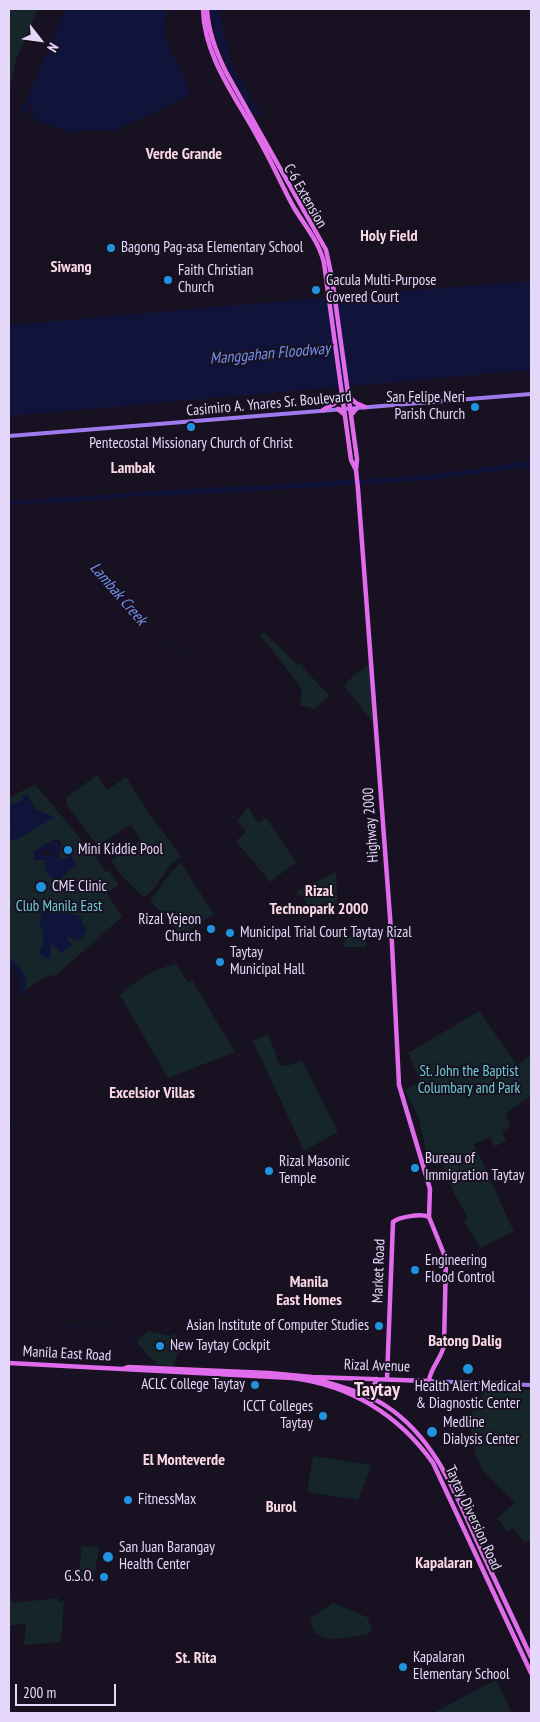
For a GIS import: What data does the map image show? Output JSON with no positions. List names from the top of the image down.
{
  "streets": {
    "main road": [
      "C-6 Extension",
      "Casimiro A. Ynares Sr. Boulevard",
      "Highway 2000",
      "Market Road",
      "Manila East Road",
      "Rizal Avenue",
      "Taytay Diversion Road"
    ]
  },
  "crossings": [
    ["C-6 Extension", "Casimiro A. Ynares Sr. Boulevard"],
    ["C-6 Extension", "Highway 2000"],
    ["Casimiro A. Ynares Sr. Boulevard", "Highway 2000"],
    ["Market Road", "Rizal Avenue"],
    ["Manila East Road", "Rizal Avenue"],
    ["Manila East Road", "Taytay Diversion Road"],
    ["Rizal Avenue", "Taytay Diversion Road"]
  ],
  "districts": [
    "Verde Grande",
    "Holy Field",
    "Siwang",
    "Lambak",
    "Rizal Technopark 2000",
    "Excelsior Villas",
    "Manila East Homes",
    "Batong Dalig",
    "Taytay",
    "El Monteverde",
    "Burol",
    "Kapalaran",
    "St. Rita"
  ],
  "water": ["Manggahan Floodway", "Lambak Creek"],
  "parks": ["Club Manila East", "St. John the Baptist Columbary and Park"],
  "places": [
    "Bagong Pag-asa Elementary School",
    "Faith Christian Church",
    "Gacula Multi-Purpose Covered Court",
    "San Felipe Neri Parish Church",
    "Pentecostal Missionary Church of Christ",
    "Mini Kiddie Pool",
    "CME Clinic",
    "Rizal Yejeon Church",
    "Municipal Trial Court Taytay Rizal",
    "Taytay Municipal Hall",
    "Bureau of Immigration Taytay",
    "Rizal Masonic Temple",
    "Engineering Flood Control",
    "Asian Institute of Computer Studies",
    "New Taytay Cockpit",
    "Health Alert Medical & Diagnostic Center",
    "ACLC College Taytay",
    "ICCT Colleges Taytay",
    "Medline Dialysis Center",
    "FitnessMax",
    "San Juan Barangay Health Center",
    "G.S.O.",
    "Kapalaran Elementary School"
  ],
  "scale_bar": "200 m",
  "north": "bottom right"
}
